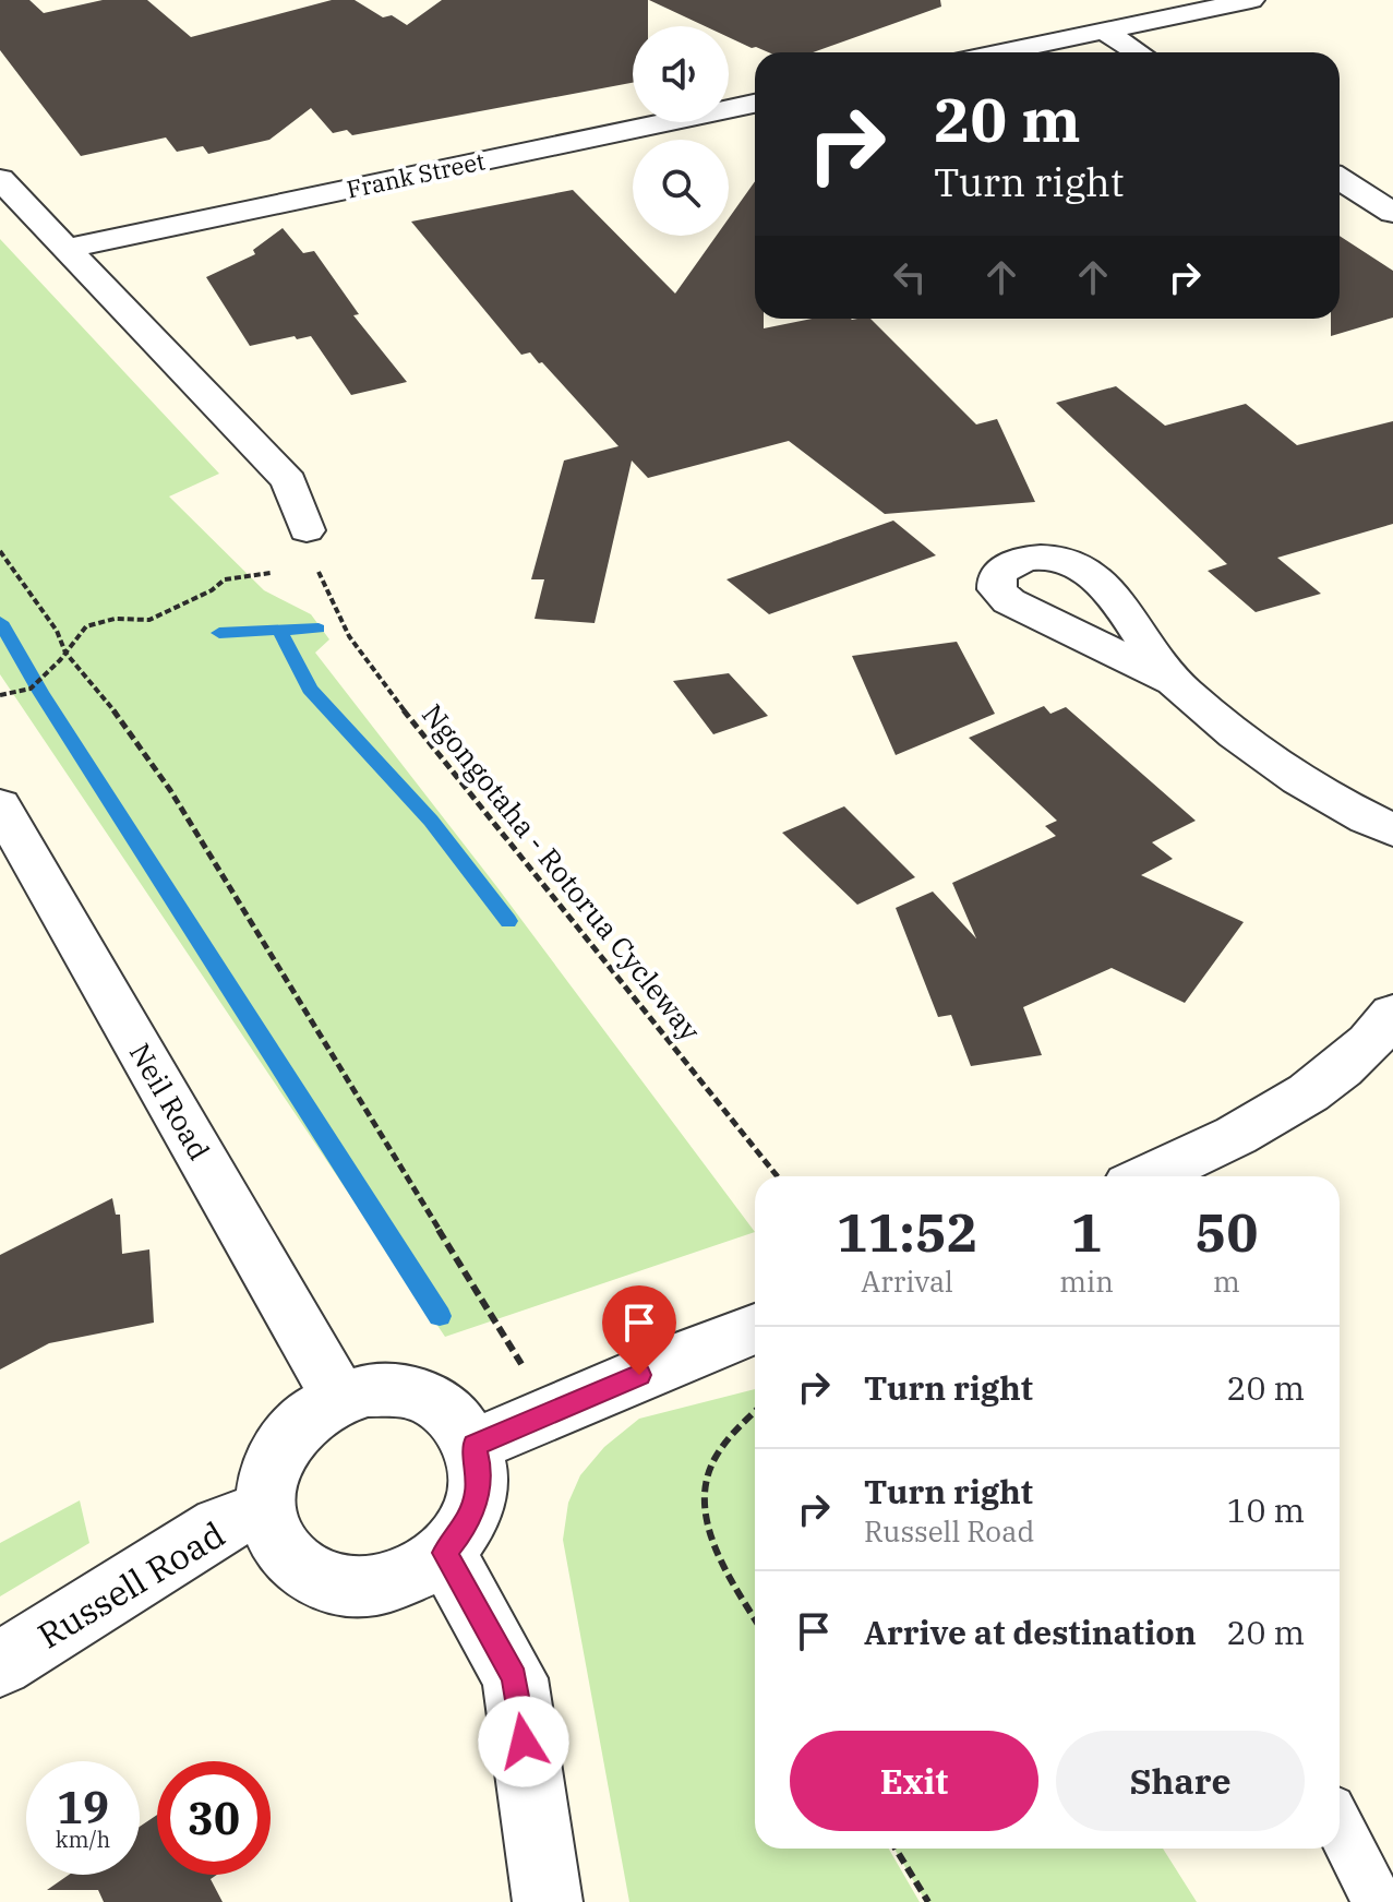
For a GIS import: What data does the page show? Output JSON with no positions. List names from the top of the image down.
{
  "streets": {
    "street": ["Frank Street", "Neil Road", "Russell Road"],
    "path": ["Ngongotaha - Rotorua Cycleway"]
  },
  "crossings": [
    ["Neil Road", "Russell Road"]
  ],
  "page": {
    "turn": ["20 m", "Turn right"],
    "eta": [
      "11:52",
      "Arrival",
      "1",
      "min",
      "50",
      "m"
    ],
    "list": [
      {
        "name": "Turn right",
        "value": "20 m"
      },
      {
        "name": "Turn right",
        "note": "Russell Road",
        "value": "10 m"
      },
      {
        "name": "Arrive at destination",
        "value": "20 m"
      }
    ],
    "buttons": ["Exit", "Share"],
    "speed": "19 km/h",
    "limit": "30"
  }
}
